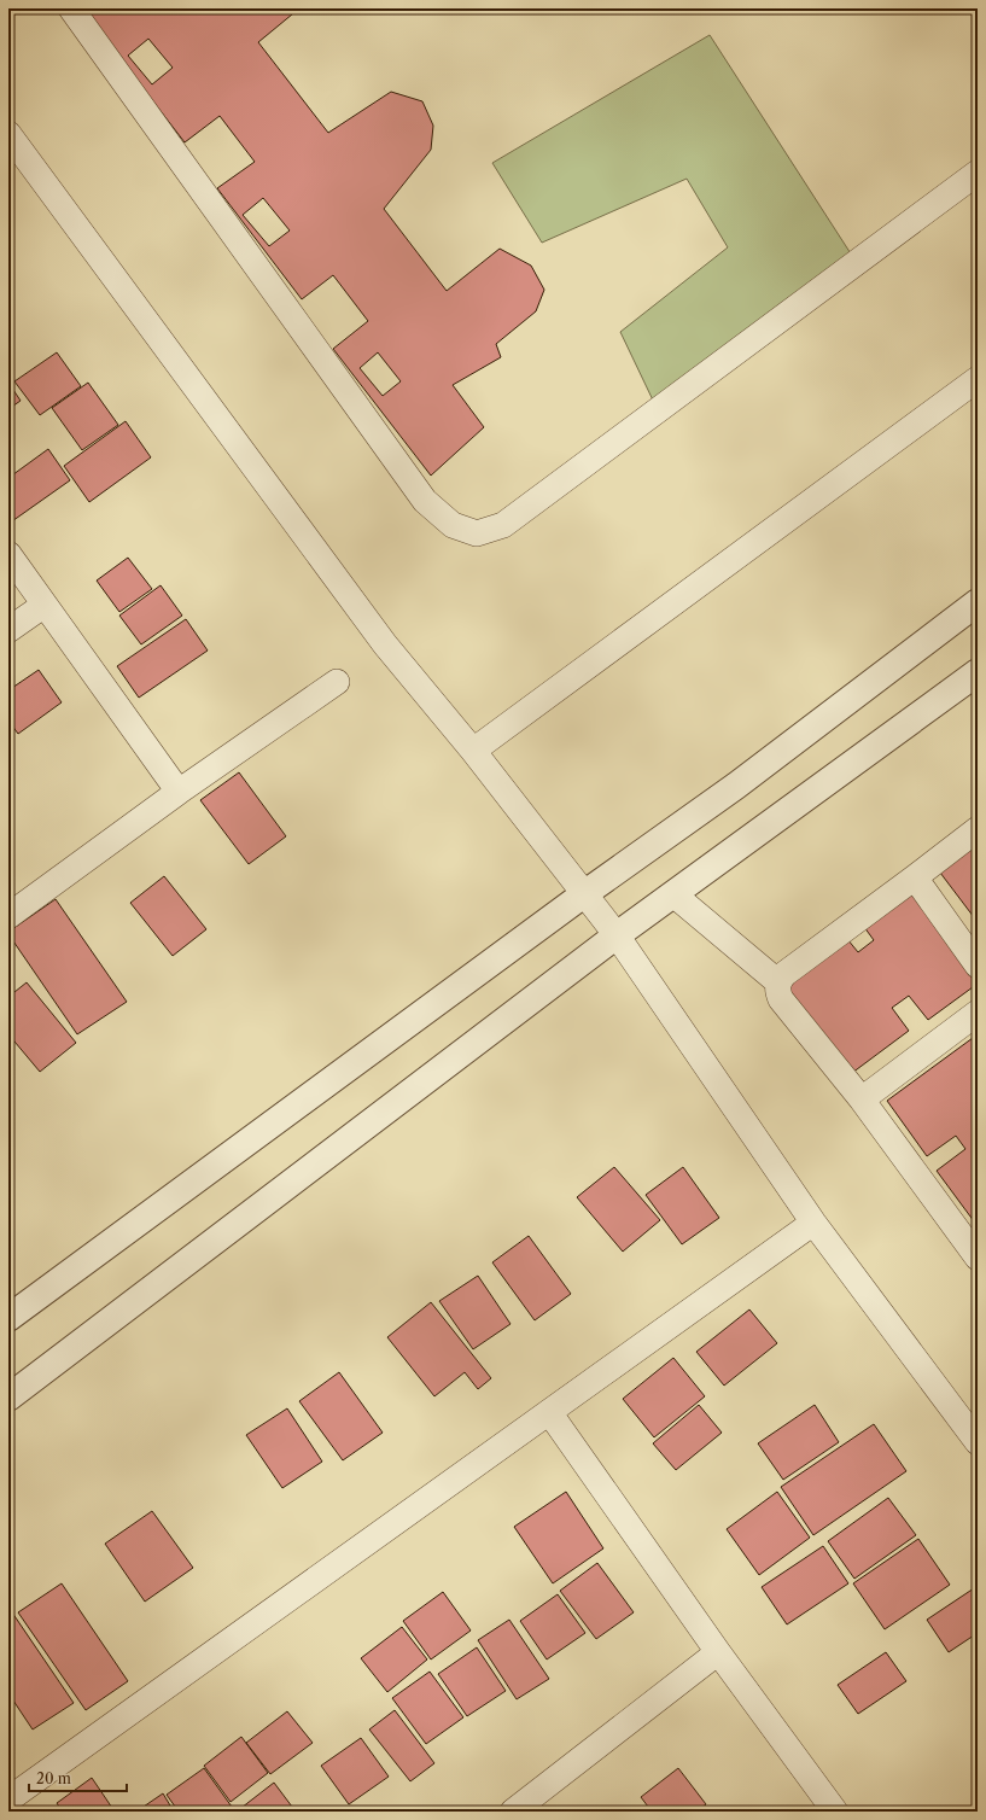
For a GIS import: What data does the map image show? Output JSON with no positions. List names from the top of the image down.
{
  "scale_bar": "20 m"
}
